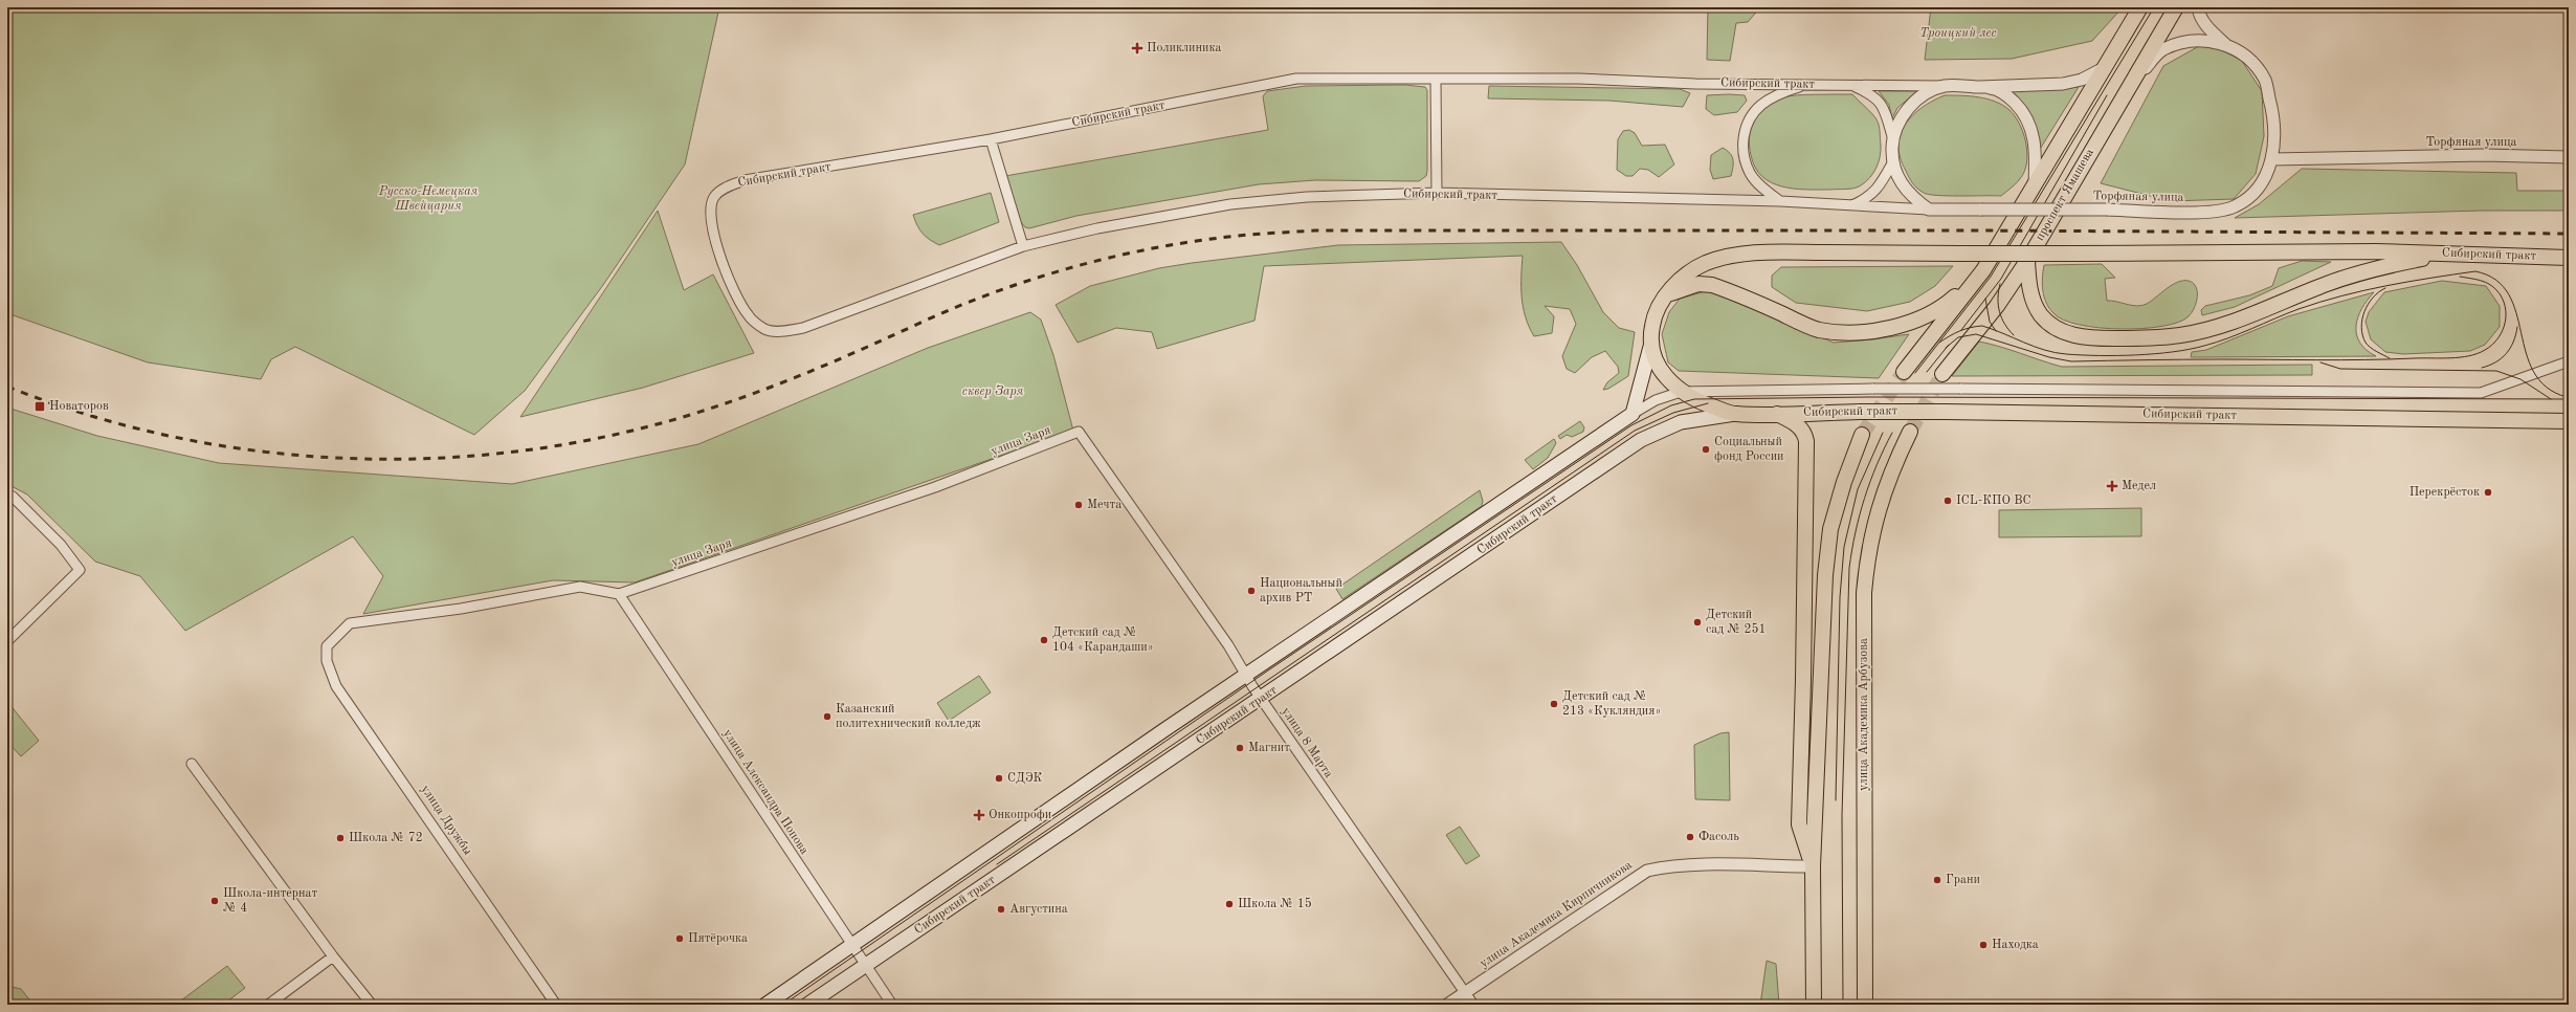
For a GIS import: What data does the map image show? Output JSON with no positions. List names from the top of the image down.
{
  "streets": {
    "main road": ["Сибирский тракт", "проспект Ямашева", "улица Академика Арбузова"],
    "street": [
      "Торфяная улица",
      "улица Заря",
      "улица 8 Марта",
      "улица Александра Попова",
      "улица Дружбы",
      "улица Академика Кирпичникова"
    ]
  },
  "crossings": [
    ["Сибирский тракт", "Торфяная улица"],
    ["Сибирский тракт", "улица 8 Марта"],
    ["Сибирский тракт", "улица Александра Попова"],
    ["Торфяная улица", "проспект Ямашева"],
    ["улица Заря", "улица 8 Марта"],
    ["улица Заря", "улица Александра Попова"],
    ["улица Заря", "улица Дружбы"],
    ["улица 8 Марта", "улица Академика Кирпичникова"]
  ],
  "parks": ["Троицкий лес", "Русско-Немецкая Швейцария", "сквер Заря"],
  "places": {
    "health": ["Поликлиника", "Медел", "Онкопрофи"],
    "transit": ["Новаторов"],
    "other": [
      "Социальный фонд России",
      "Перекрёсток",
      "ICL-КПО ВС",
      "Мечта",
      "Национальный архив РТ",
      "Детский сад № 251",
      "Детский сад № 104 «Карандаши»",
      "Детский сад № 213 «Кукляндия»",
      "Казанский политехнический колледж",
      "Магнит",
      "СДЭК",
      "Фасоль",
      "Школа № 72",
      "Грани",
      "Школа-интернат № 4",
      "Школа № 15",
      "Августина",
      "Пятёрочка",
      "Находка"
    ]
  }
}
